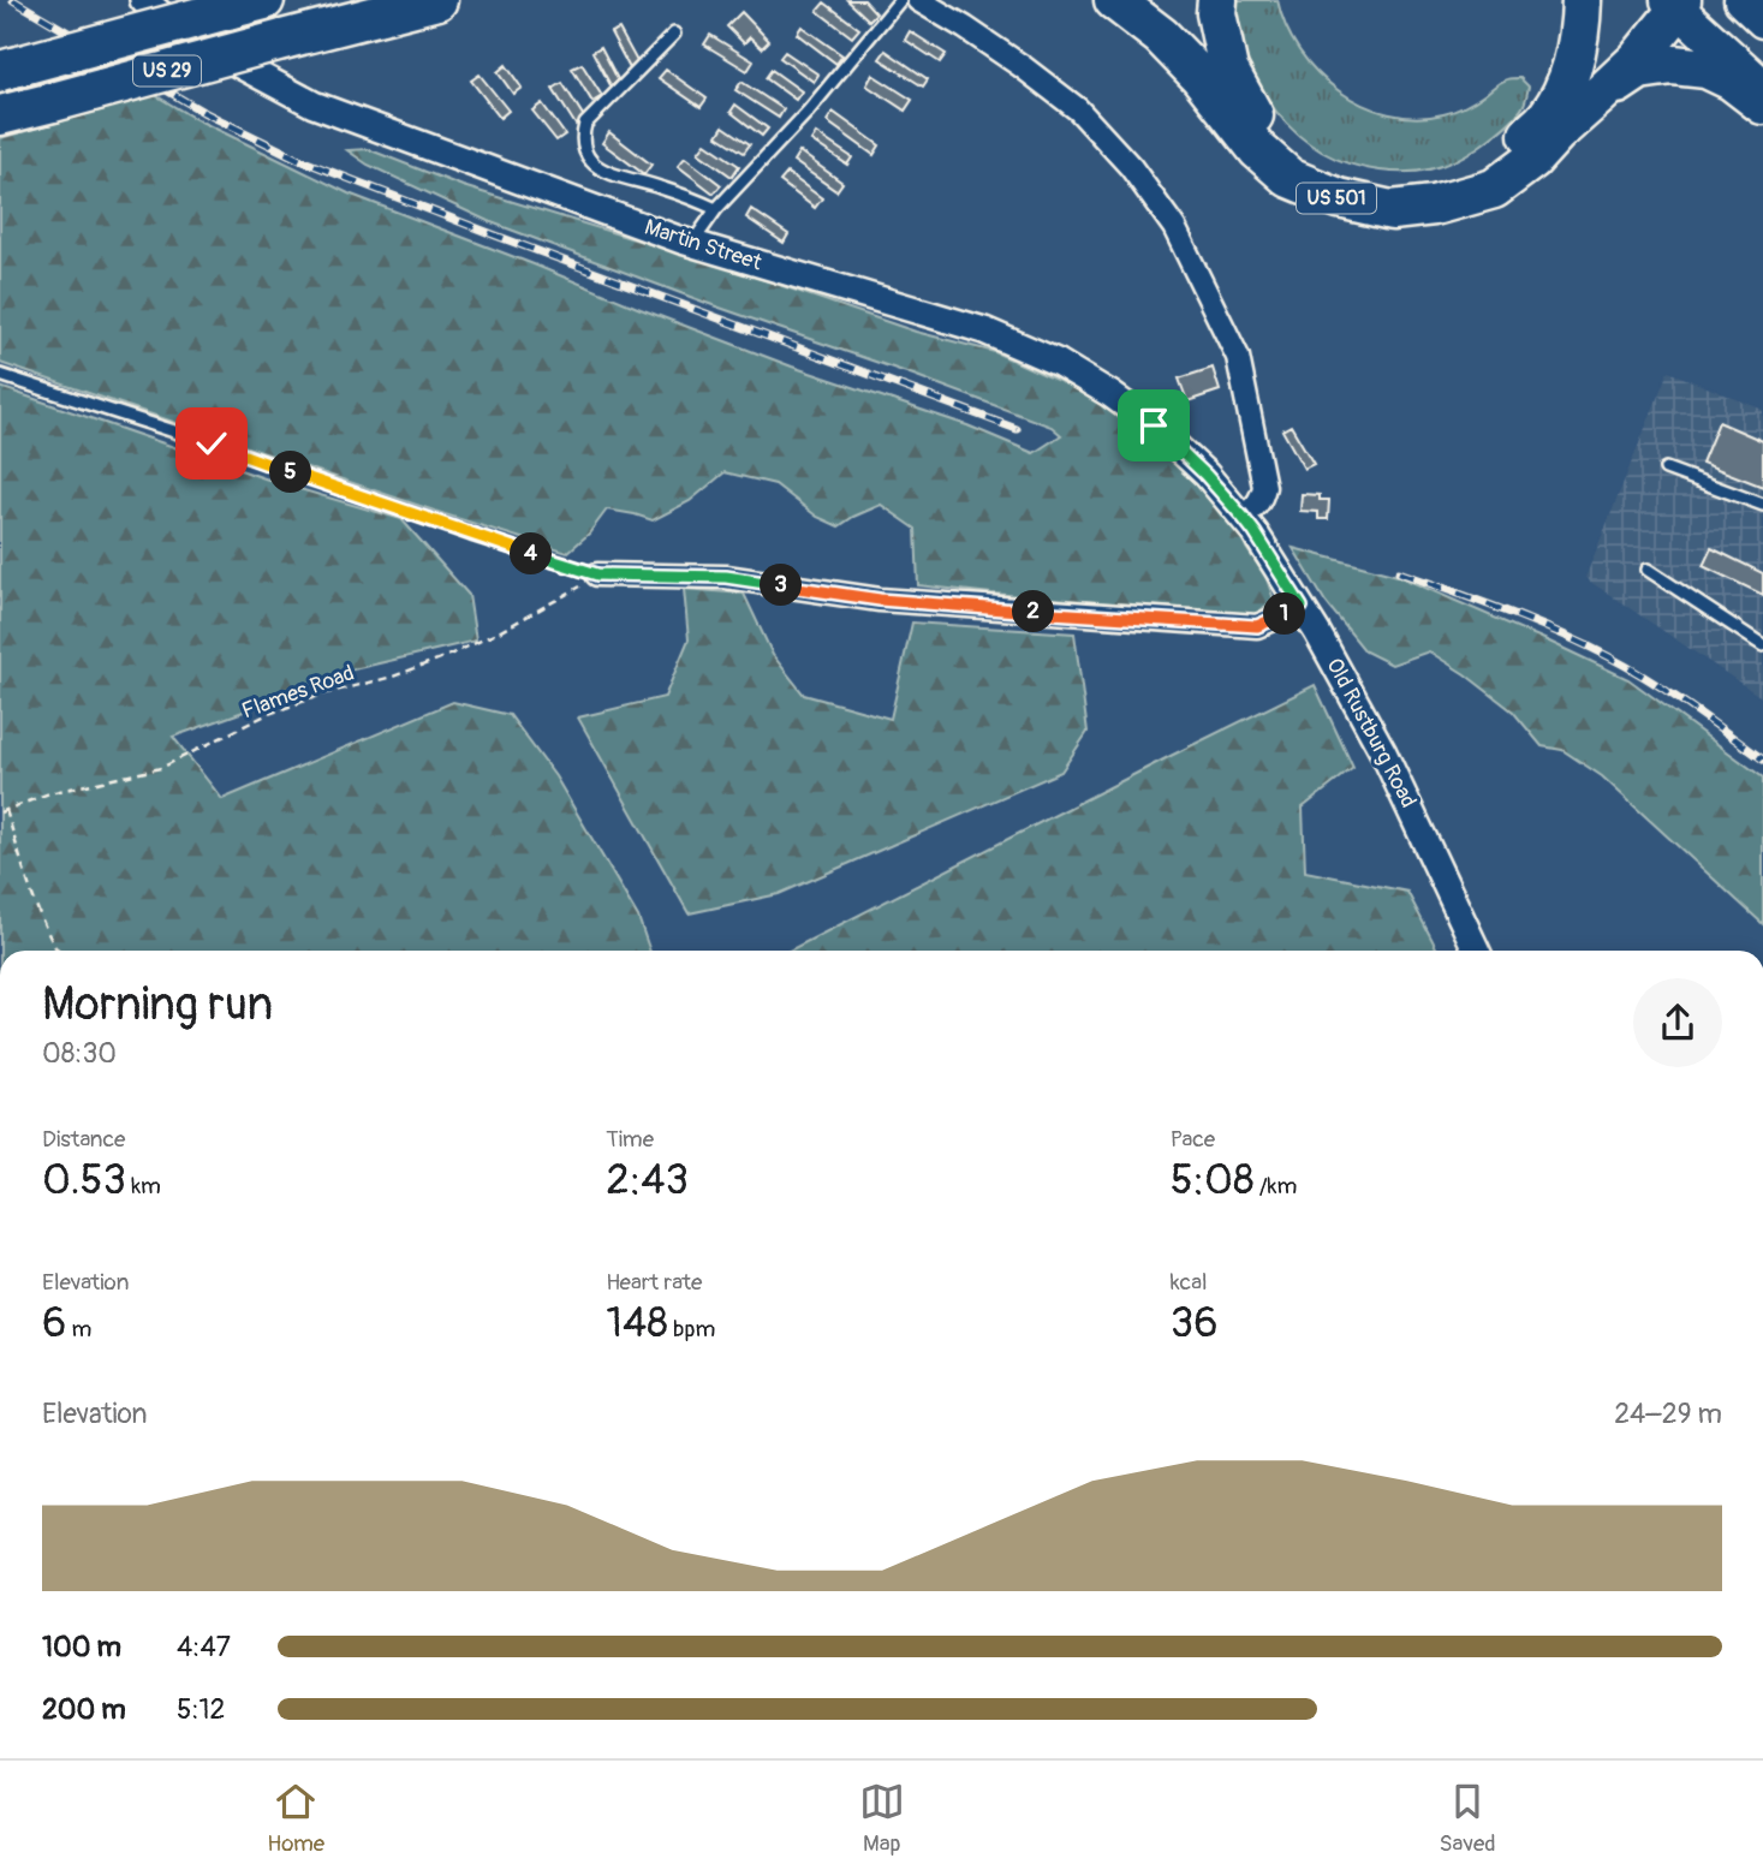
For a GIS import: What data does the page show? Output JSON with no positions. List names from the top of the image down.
{
  "streets": {
    "highway": ["US 29", "US 501"],
    "street": ["Martin Street", "Old Rustburg Road"],
    "path": ["Flames Road"]
  },
  "crossings": [
    ["Martin Street", "Old Rustburg Road"]
  ],
  "page": {
    "pins": [
      "5",
      "4",
      "3",
      "2",
      "1"
    ],
    "heading": ["Morning run", "08:30"],
    "stats": [
      ["Distance", "0.53 km"],
      ["Time", "2:43"],
      ["Pace", "5:08 /km"],
      ["Elevation", "6 m"],
      ["Heart rate", "148 bpm"],
      ["kcal", "36"]
    ],
    "chart": ["Elevation", "24–29 m"],
    "list": [
      {
        "name": "100 m",
        "note": "4:47"
      },
      {
        "name": "200 m",
        "note": "5:12"
      }
    ],
    "tabs": ["Home", "Map", "Saved"]
  }
}
